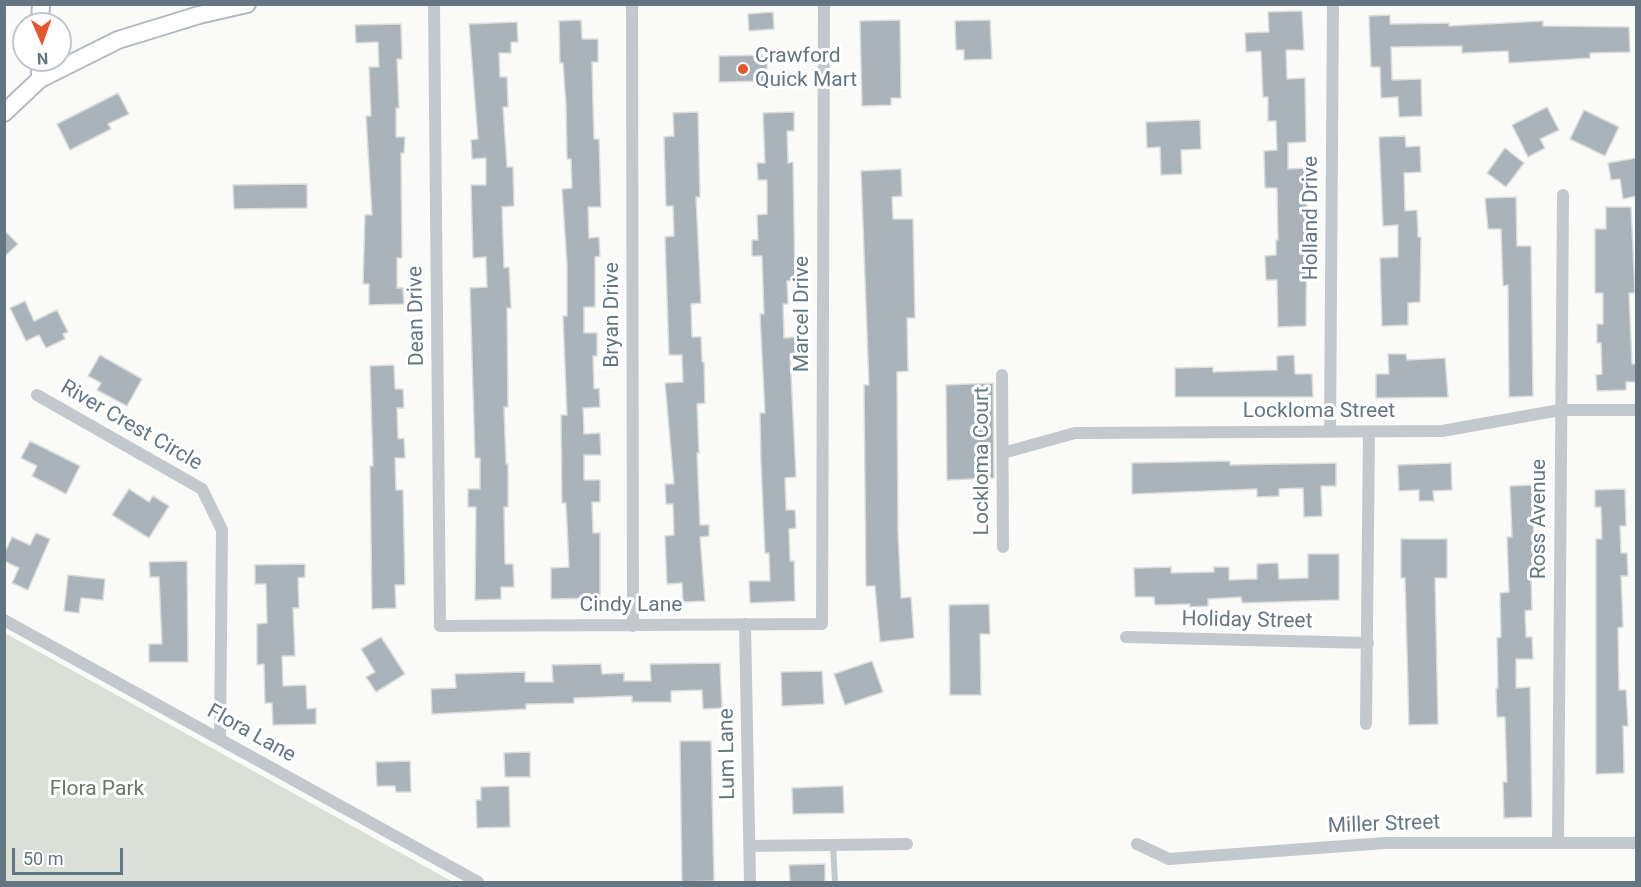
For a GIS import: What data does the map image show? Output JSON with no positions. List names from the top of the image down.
{
  "streets": {
    "street": [
      "Holland Drive",
      "Marcel Drive",
      "Bryan Drive",
      "Dean Drive",
      "Lockloma Street",
      "River Crest Circle",
      "Lockloma Court",
      "Ross Avenue",
      "Cindy Lane",
      "Holiday Street",
      "Flora Lane",
      "Lum Lane",
      "Miller Street"
    ]
  },
  "crossings": [
    ["Holland Drive", "Lockloma Street"],
    ["Marcel Drive", "Cindy Lane"],
    ["Bryan Drive", "Cindy Lane"],
    ["Dean Drive", "Cindy Lane"],
    ["Lockloma Street", "Lockloma Court"],
    ["Lockloma Street", "Ross Avenue"],
    ["River Crest Circle", "Flora Lane"],
    ["Ross Avenue", "Miller Street"],
    ["Cindy Lane", "Lum Lane"]
  ],
  "parks": ["Flora Park"],
  "places": ["Crawford Quick Mart"],
  "scale_bar": "50 m",
  "north": "bottom"
}
